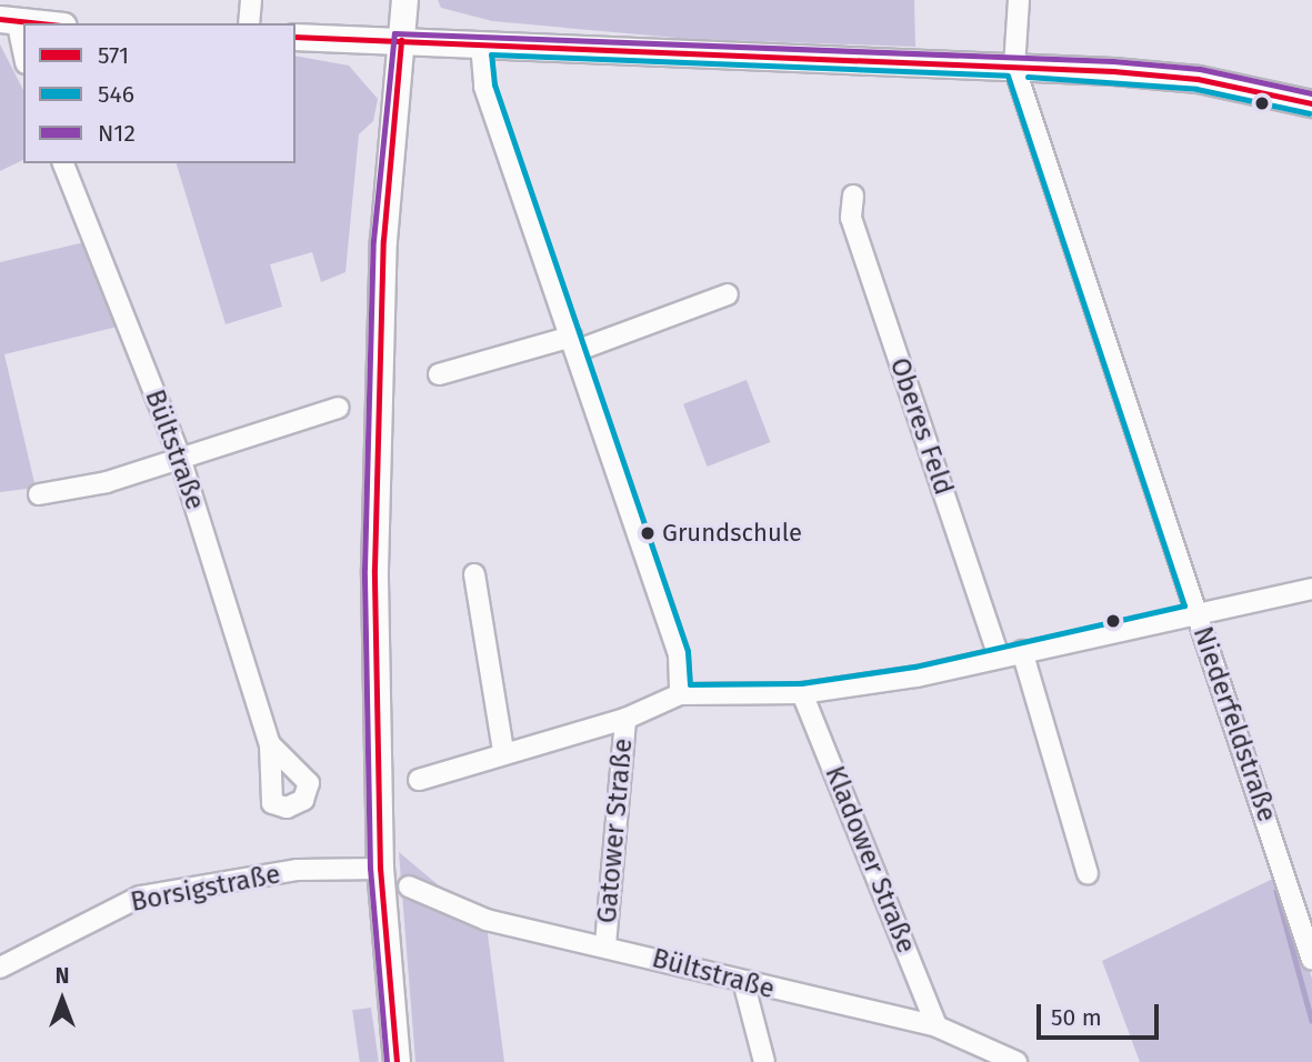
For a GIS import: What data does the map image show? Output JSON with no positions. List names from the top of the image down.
{
  "streets": {
    "street": [
      "Oberes Feld",
      "Bültstraße",
      "Niederfeldstraße",
      "Gatower Straße",
      "Kladower Straße",
      "Borsigstraße"
    ]
  },
  "crossings": [
    ["Bültstraße", "Gatower Straße"],
    ["Bültstraße", "Kladower Straße"]
  ],
  "places": ["Grundschule"],
  "lines": ["transit line 571", "transit line N12", "transit line 546"],
  "legend": ["571", "546", "N12"],
  "scale_bar": "50 m",
  "north": "top"
}
